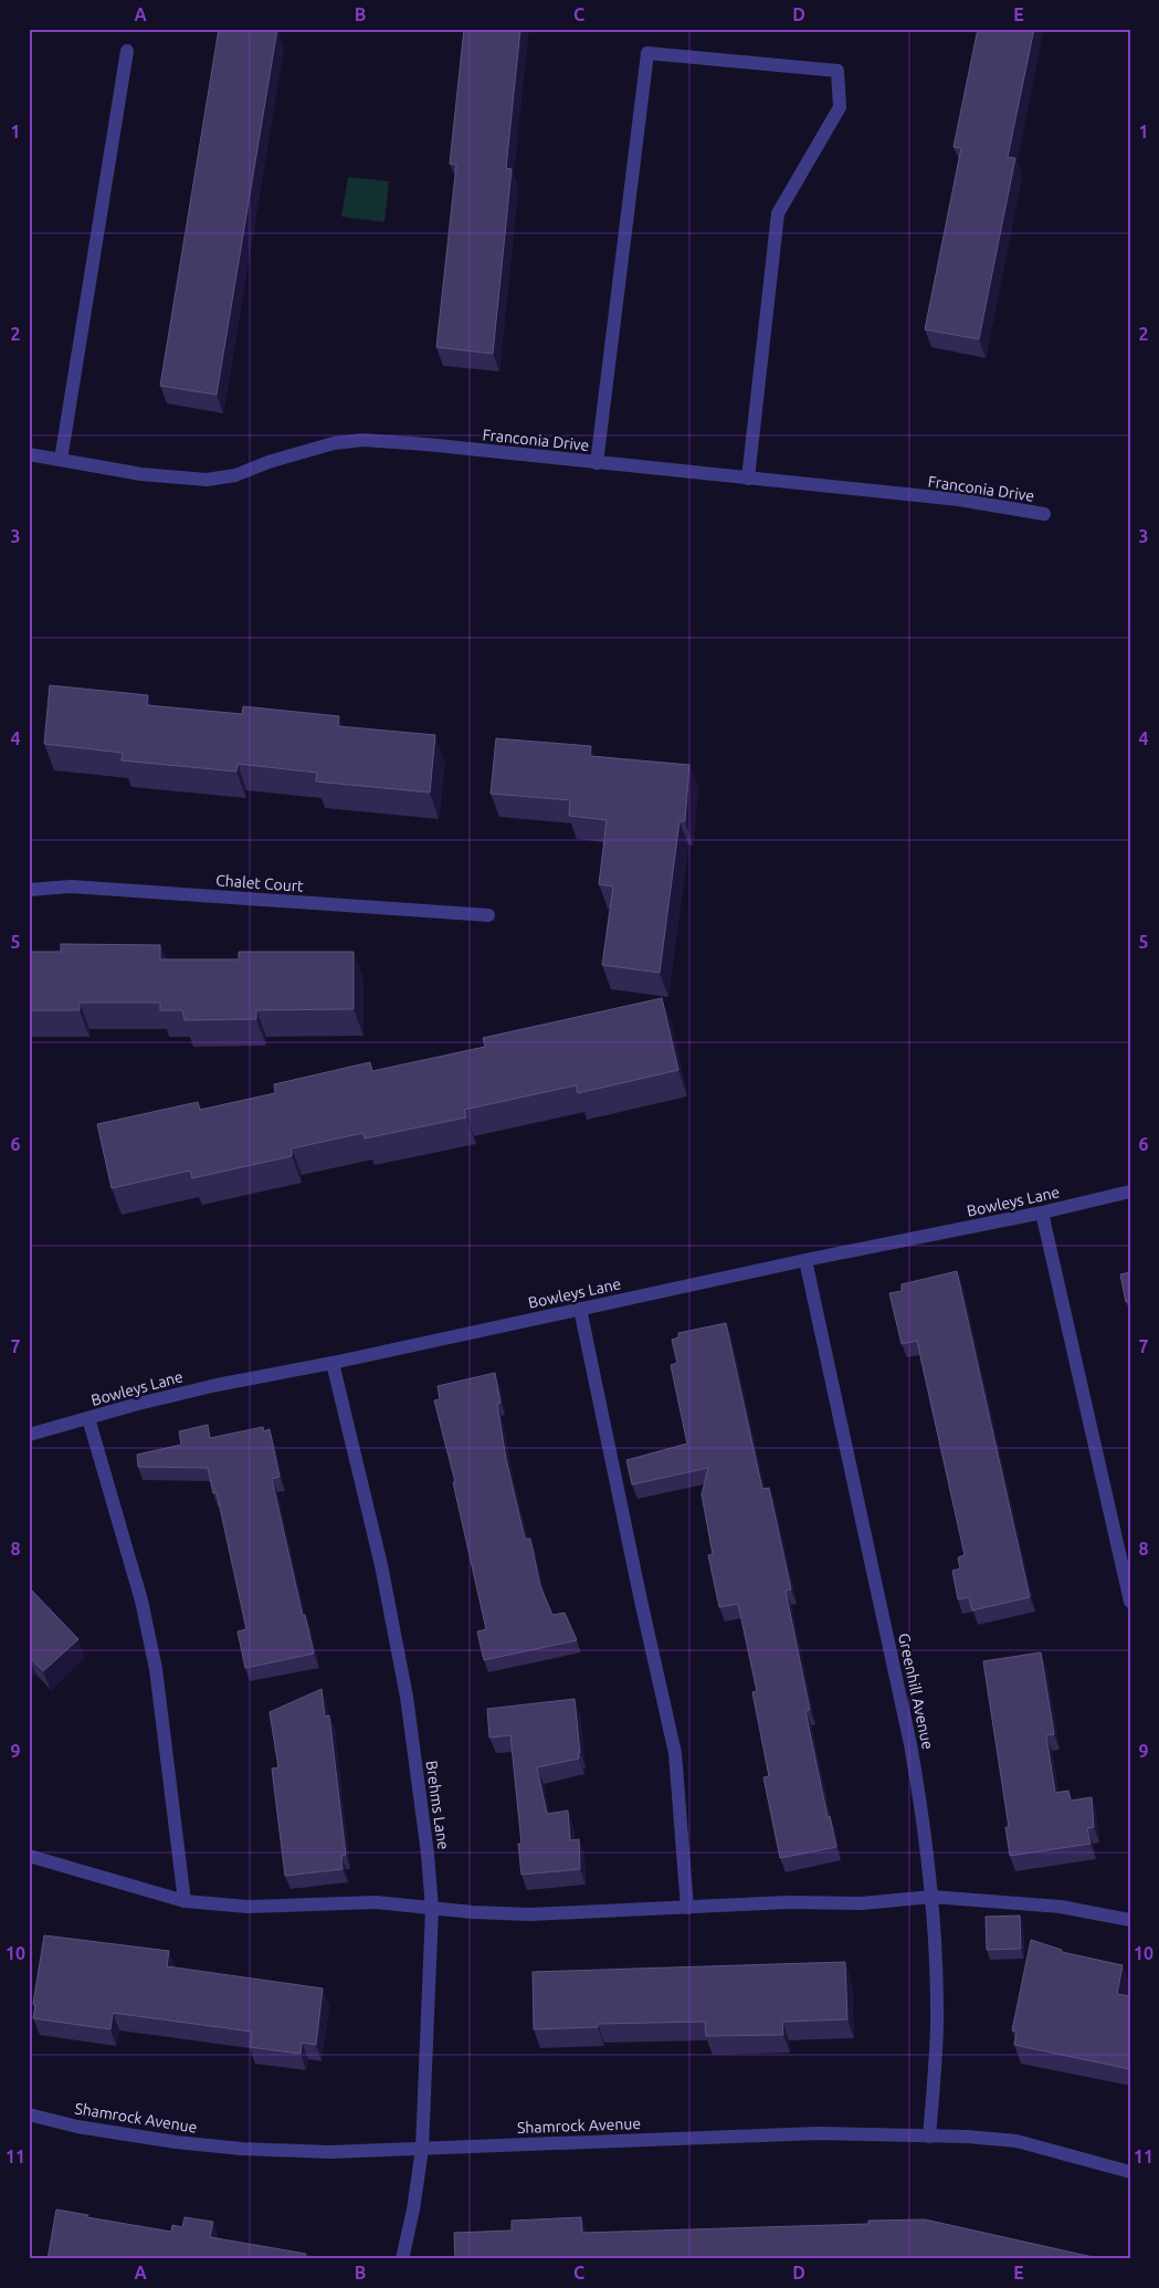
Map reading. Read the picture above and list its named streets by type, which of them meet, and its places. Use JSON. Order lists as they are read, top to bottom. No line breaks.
{"streets":{"street":["Franconia Drive","Chalet Court","Bowleys Lane","Greenhill Avenue","Brehms Lane","Shamrock Avenue"]},"crossings":[["Bowleys Lane","Greenhill Avenue"],["Bowleys Lane","Brehms Lane"],["Greenhill Avenue","Shamrock Avenue"],["Brehms Lane","Shamrock Avenue"]],"grid":{"columns":["A","B","C","D","E"],"rows":["1","2","3","4","5","6","7","8","9","10","11"]}}
